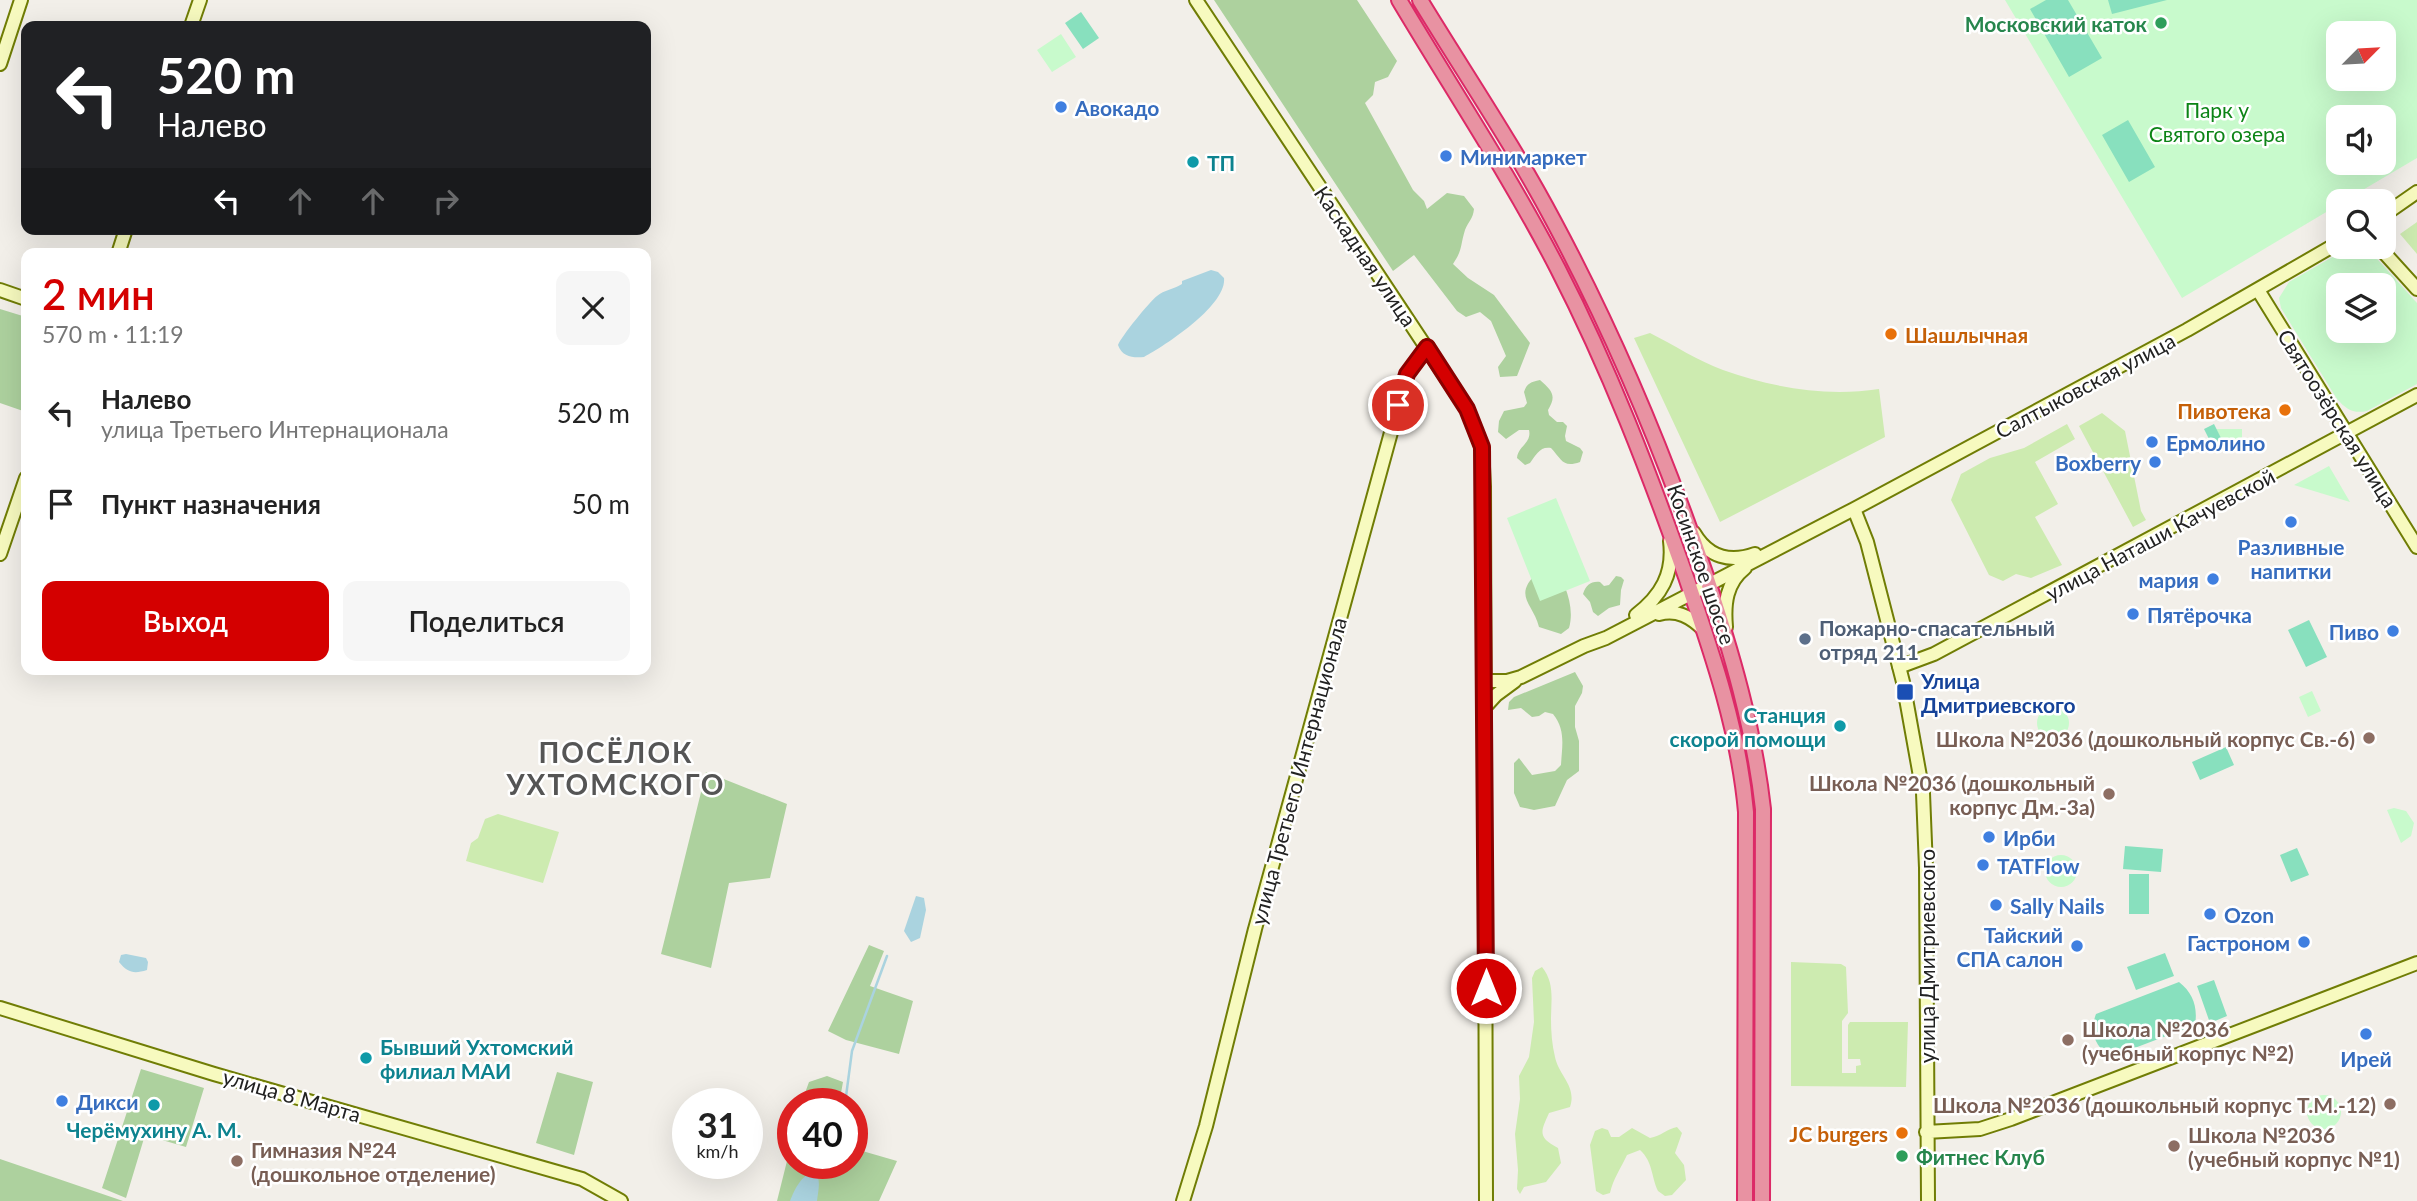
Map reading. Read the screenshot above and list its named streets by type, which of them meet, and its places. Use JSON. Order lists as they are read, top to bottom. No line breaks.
{"streets":{"highway":["Косинское шоссе"],"street":["Каскадная улица","Салтыковская улица","Святоозёрская улица","улица Наташи Качуевской","улица Третьего Интернационала","улица Дмитриевского","улица 8 Марта"]},"crossings":[["Каскадная улица","Салтыковская улица"],["Каскадная улица","улица Третьего Интернационала"],["Салтыковская улица","Святоозёрская улица"],["Салтыковская улица","Косинское шоссе"],["Салтыковская улица","улица Дмитриевского"],["Святоозёрская улица","улица Наташи Качуевской"],["улица Наташи Качуевской","улица Дмитриевского"]],"districts":["ПОСЁЛОК УХТОМСКОГО"],"parks":["Парк у Святого озера"],"places":{"other":["Московский каток","Авокадо","Минимаркет","ТП","Шашлычная","Пивотека","Ермолино","Boxberry","Разливные напитки","мария","Пятёрочка","Пиво","Пожарно-спасательный отряд 211","Станция скорой помощи","Школа №2036 (дошкольный корпус Св.-6)","Школа №2036 (дошкольный корпус Дм.-3а)","Ирби","TATFlow","Sally Nails","Ozon","Гастроном","Тайский СПА салон","Ирей","Школа №2036 (учебный корпус №2)","Бывший Ухтомский филиал МАИ","Дикси","Школа №2036 (дошкольный корпус Т.М.-12)","Черёмухину А. М.","JC burgers","Школа №2036 (учебный корпус №1)","Фитнес Клуб","Гимназия №24 (дошкольное отделение)"],"transit":["Улица Дмитриевского"]},"north":"top right","page":{"turn":["520 m","Налево"],"heading":["2 мин","570 m · 11:19"],"list":[{"name":"Налево","note":"улица Третьего Интернационала","value":"520 m"},{"name":"Пункт назначения","value":"50 m"}],"buttons":["Выход","Поделиться"],"speed":"31 km/h","limit":"40"}}
